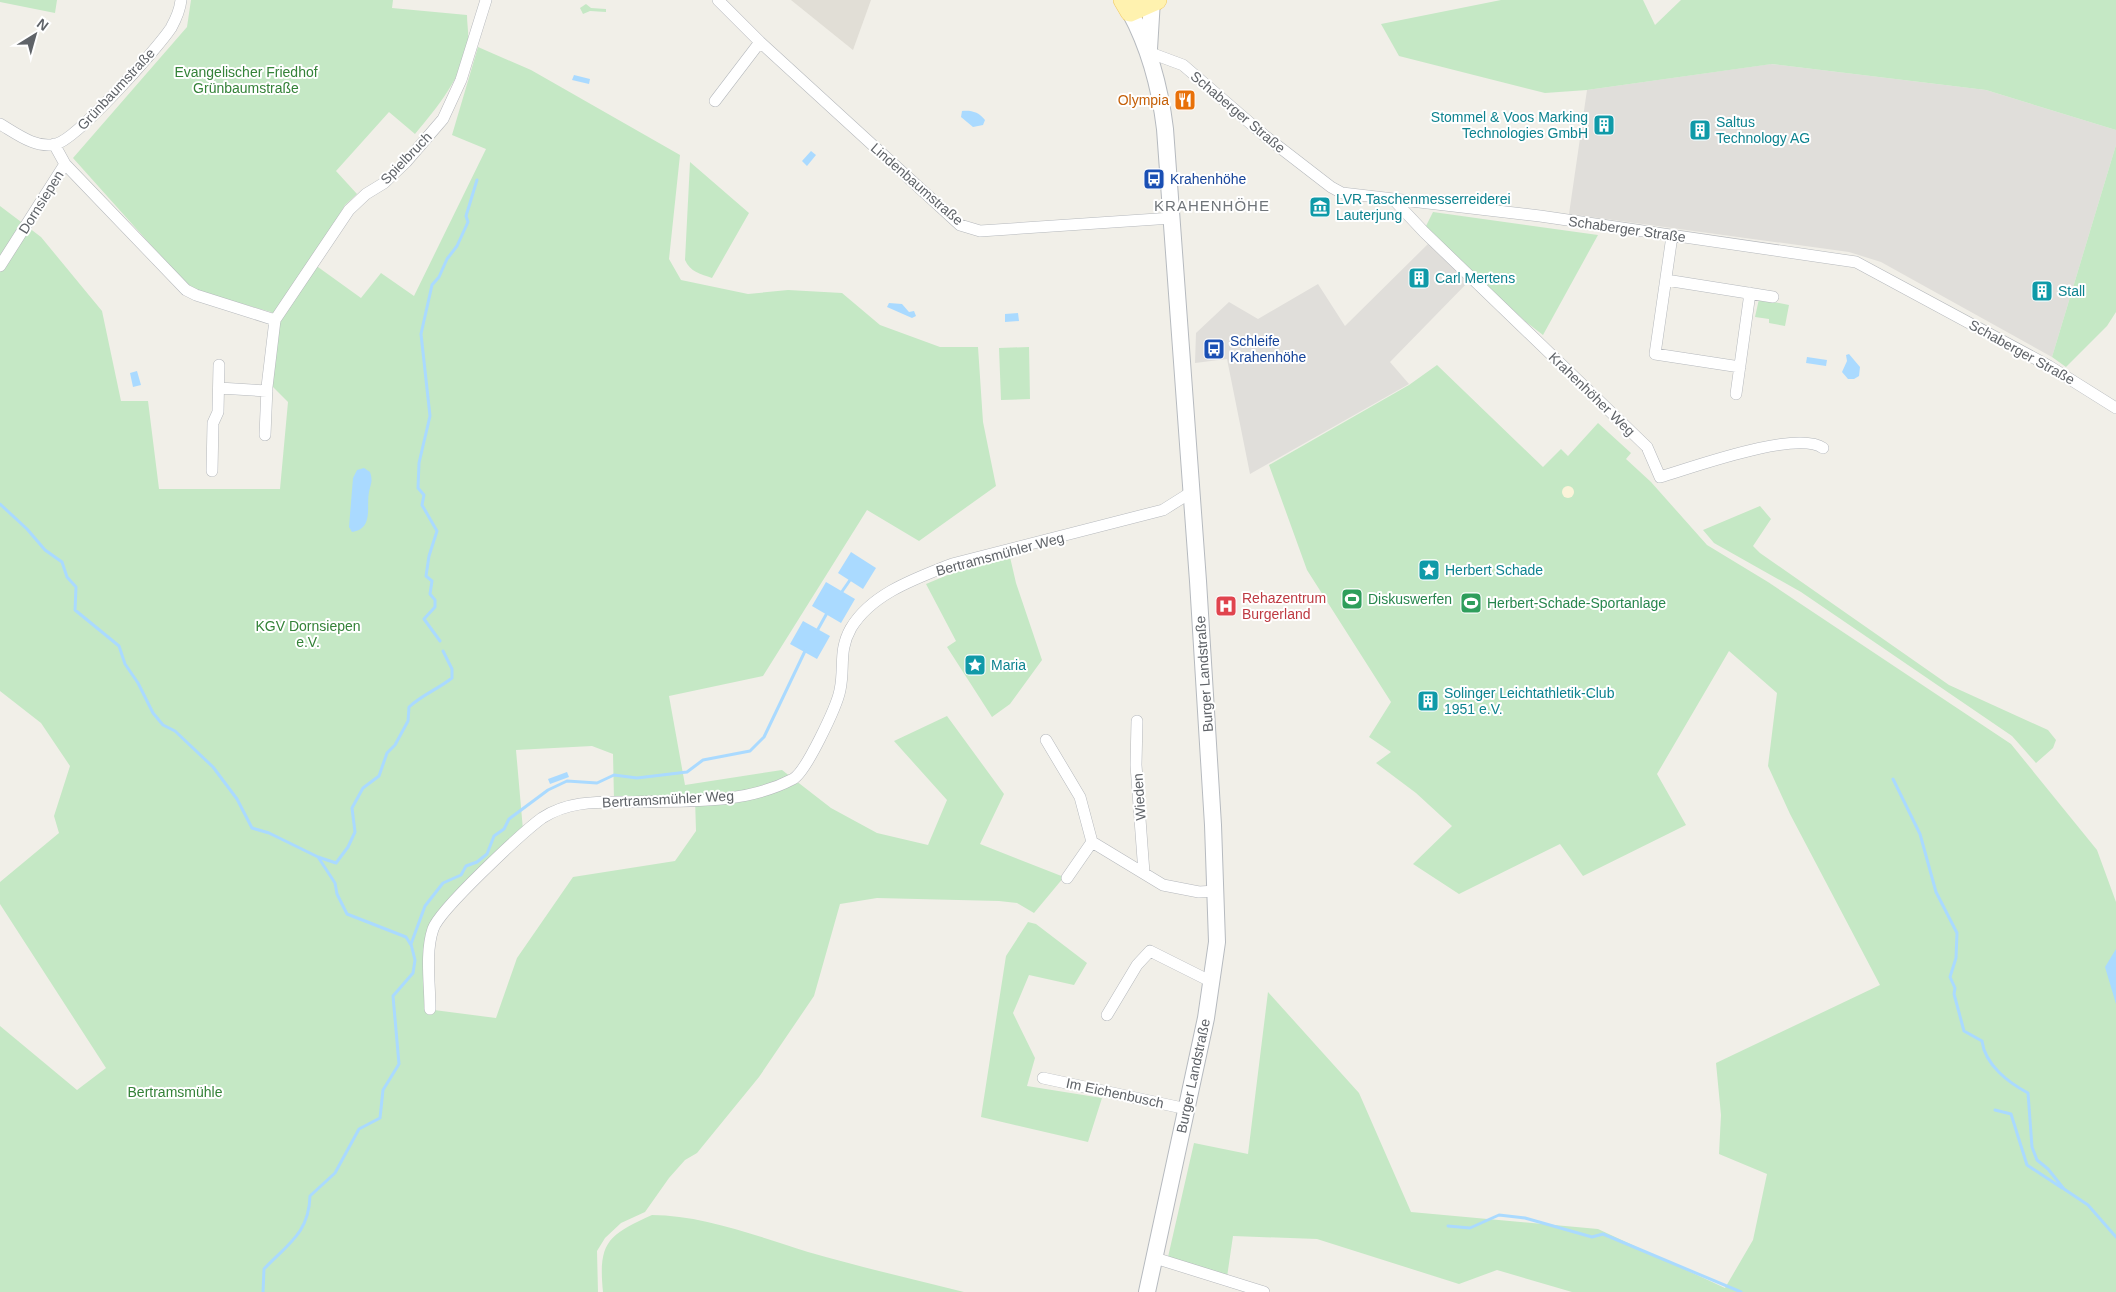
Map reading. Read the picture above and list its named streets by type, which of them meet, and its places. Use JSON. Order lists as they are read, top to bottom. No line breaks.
{"streets":{"main road":["Burger Landstraße"],"street":["Grünbaumstraße","Schaberger Straße","Spielbruch","Lindenbaumstraße","Dornsiepen","Krahenhöher Weg","Bertramsmühler Weg","Wieden","Im Eichenbusch"]},"crossings":[["Schaberger Straße","Krahenhöher Weg"],["Schaberger Straße","Burger Landstraße"],["Lindenbaumstraße","Burger Landstraße"],["Bertramsmühler Weg","Burger Landstraße"],["Burger Landstraße","Im Eichenbusch"]],"districts":["KRAHENHÖHE"],"parks":["Evangelischer Friedhof Grünbaumstraße","KGV Dornsiepen e.V.","Bertramsmühle"],"places":{"restaurant":["Olympia"],"building":["Stommel & Voos Marking Technologies GmbH","Saltus Technology AG","Carl Mertens","Stall","Solinger Leichtathletik-Club 1951 e.V."],"bus stop":["Krahenhöhe","Schleife Krahenhöhe"],"museum":["LVR Taschenmesserreiderei Lauterjung"],"place":["Herbert Schade","Maria"],"sports":["Diskuswerfen","Herbert-Schade-Sportanlage"],"hospital":["Rehazentrum Burgerland"]},"north":"top right"}
